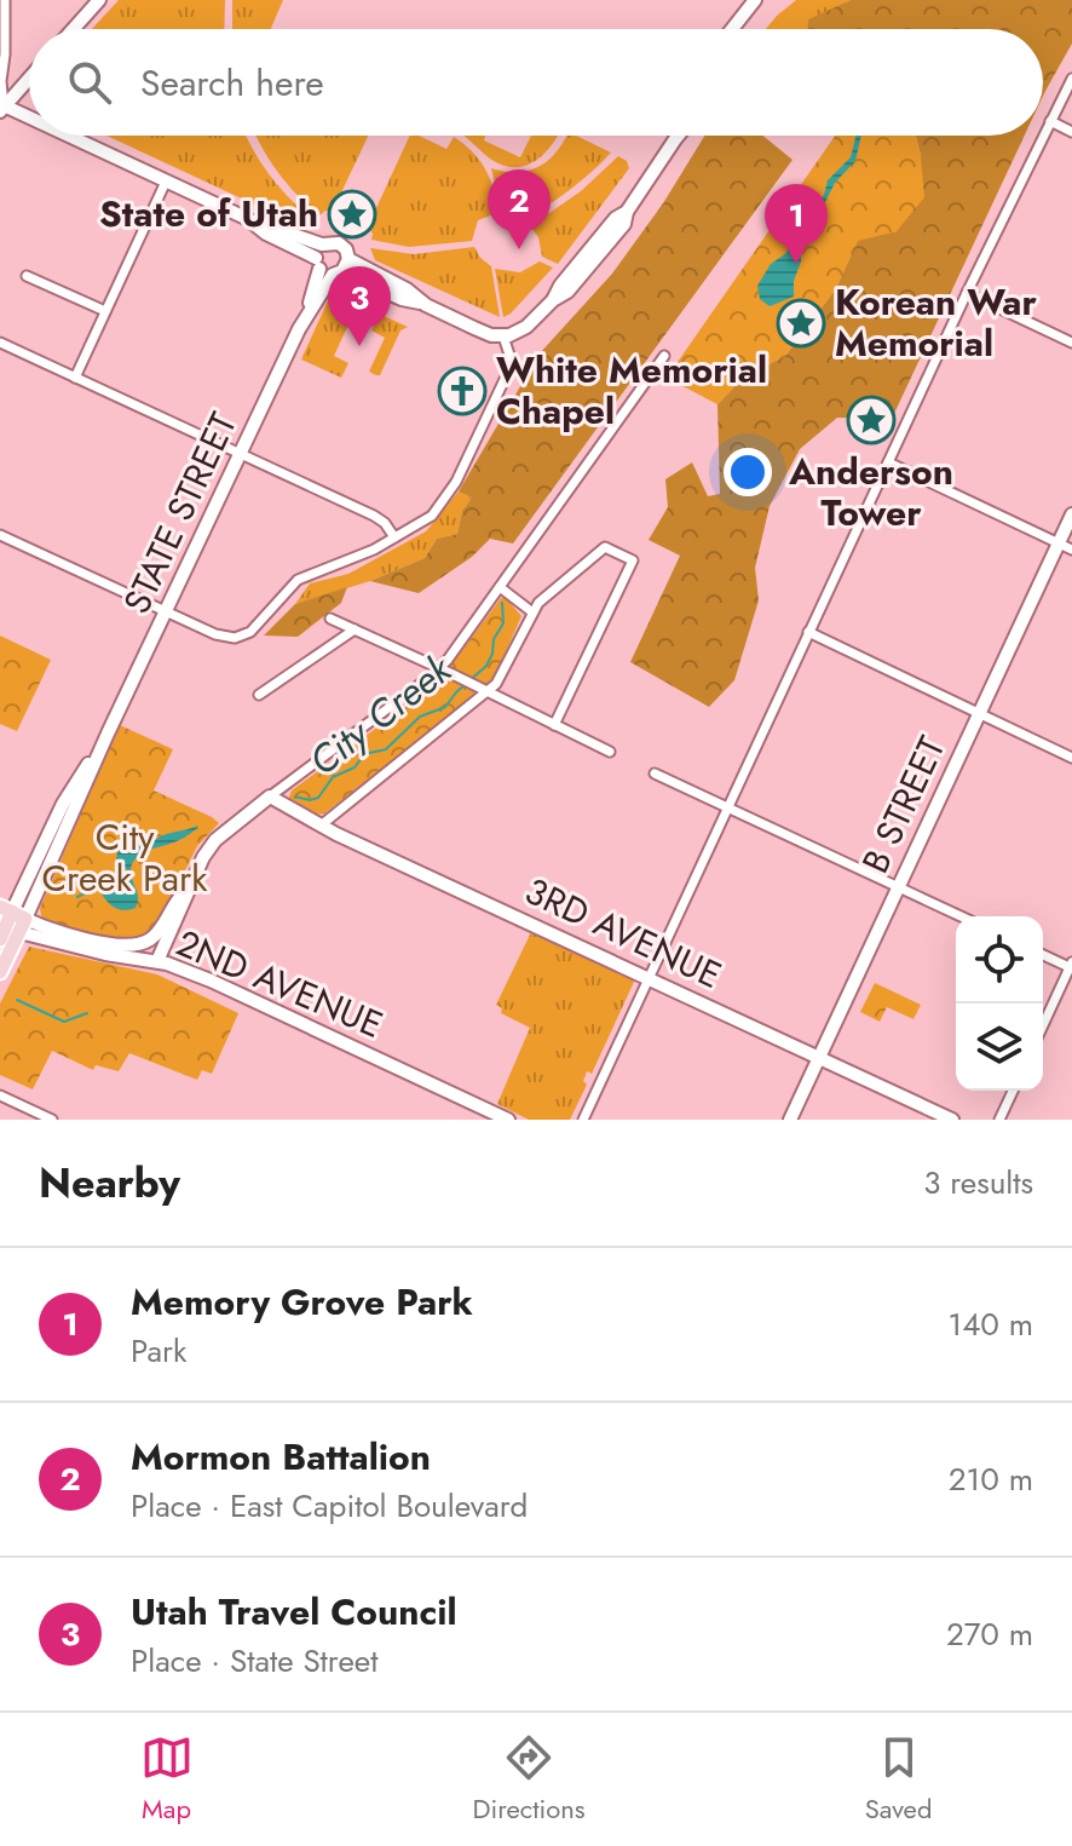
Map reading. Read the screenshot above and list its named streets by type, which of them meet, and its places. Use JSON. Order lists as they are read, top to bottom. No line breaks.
{"streets":{"main road":["STATE STREET"],"street":["B STREET","3RD AVENUE","2ND AVENUE"]},"crossings":[["STATE STREET","2ND AVENUE"],["B STREET","3RD AVENUE"]],"water":["City Creek"],"parks":["City Creek Park"],"places":{"place":["State of Utah","Korean War Memorial","Anderson Tower"],"church":["White Memorial Chapel"]},"page":{"search":"Search here","pins":["2","1","3"],"heading":["Nearby","3 results"],"list":[{"mark":"1","name":"Memory Grove Park","note":"Park","value":"140 m"},{"mark":"2","name":"Mormon Battalion","note":"Place · East Capitol Boulevard","value":"210 m"},{"mark":"3","name":"Utah Travel Council","note":"Place · State Street","value":"270 m"}],"nav":["Map","Directions","Saved"]}}
